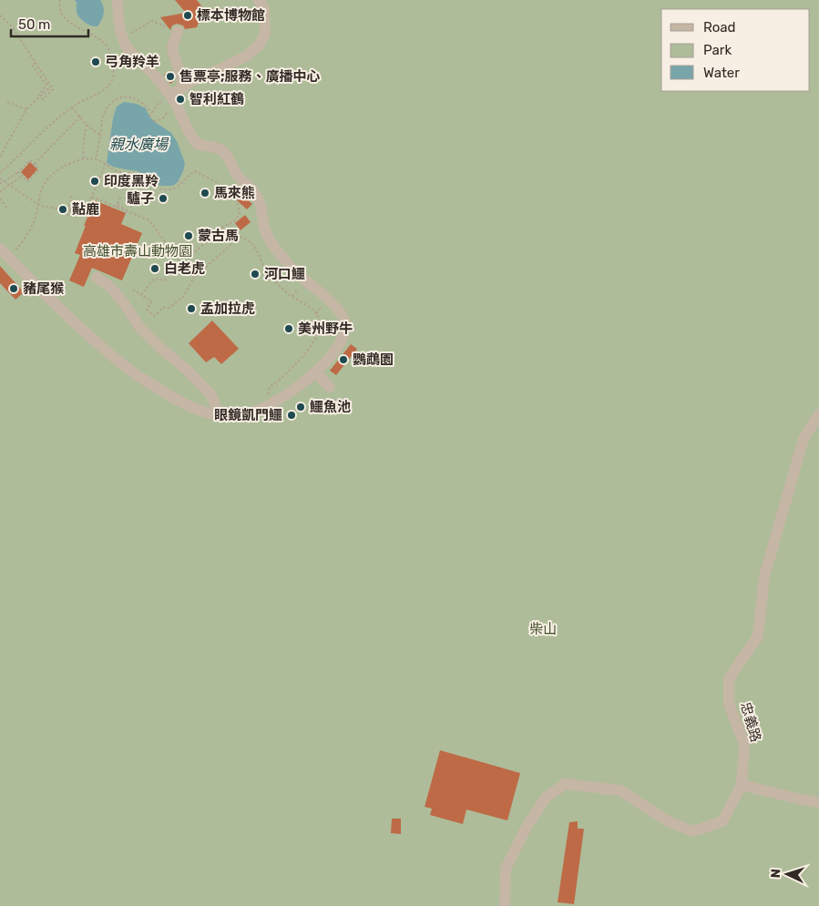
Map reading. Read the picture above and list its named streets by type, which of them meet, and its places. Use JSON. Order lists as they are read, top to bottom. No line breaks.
{"streets":{"lane":["忠義路"]},"water":["親水廣場"],"parks":["高雄市壽山動物園","柴山"],"places":["標本博物館","弓角羚羊","售票亭;服務、廣播中心","智利紅鶴","印度黑羚","馬來熊","驢子","黇鹿","蒙古馬","白老虎","河口鱷","豬尾猴","孟加拉虎","美州野牛","鸚鵡園","鱷魚池","眼鏡凱門鱷"],"legend":["Road","Park","Water"],"scale_bar":"50 m","north":"left"}
